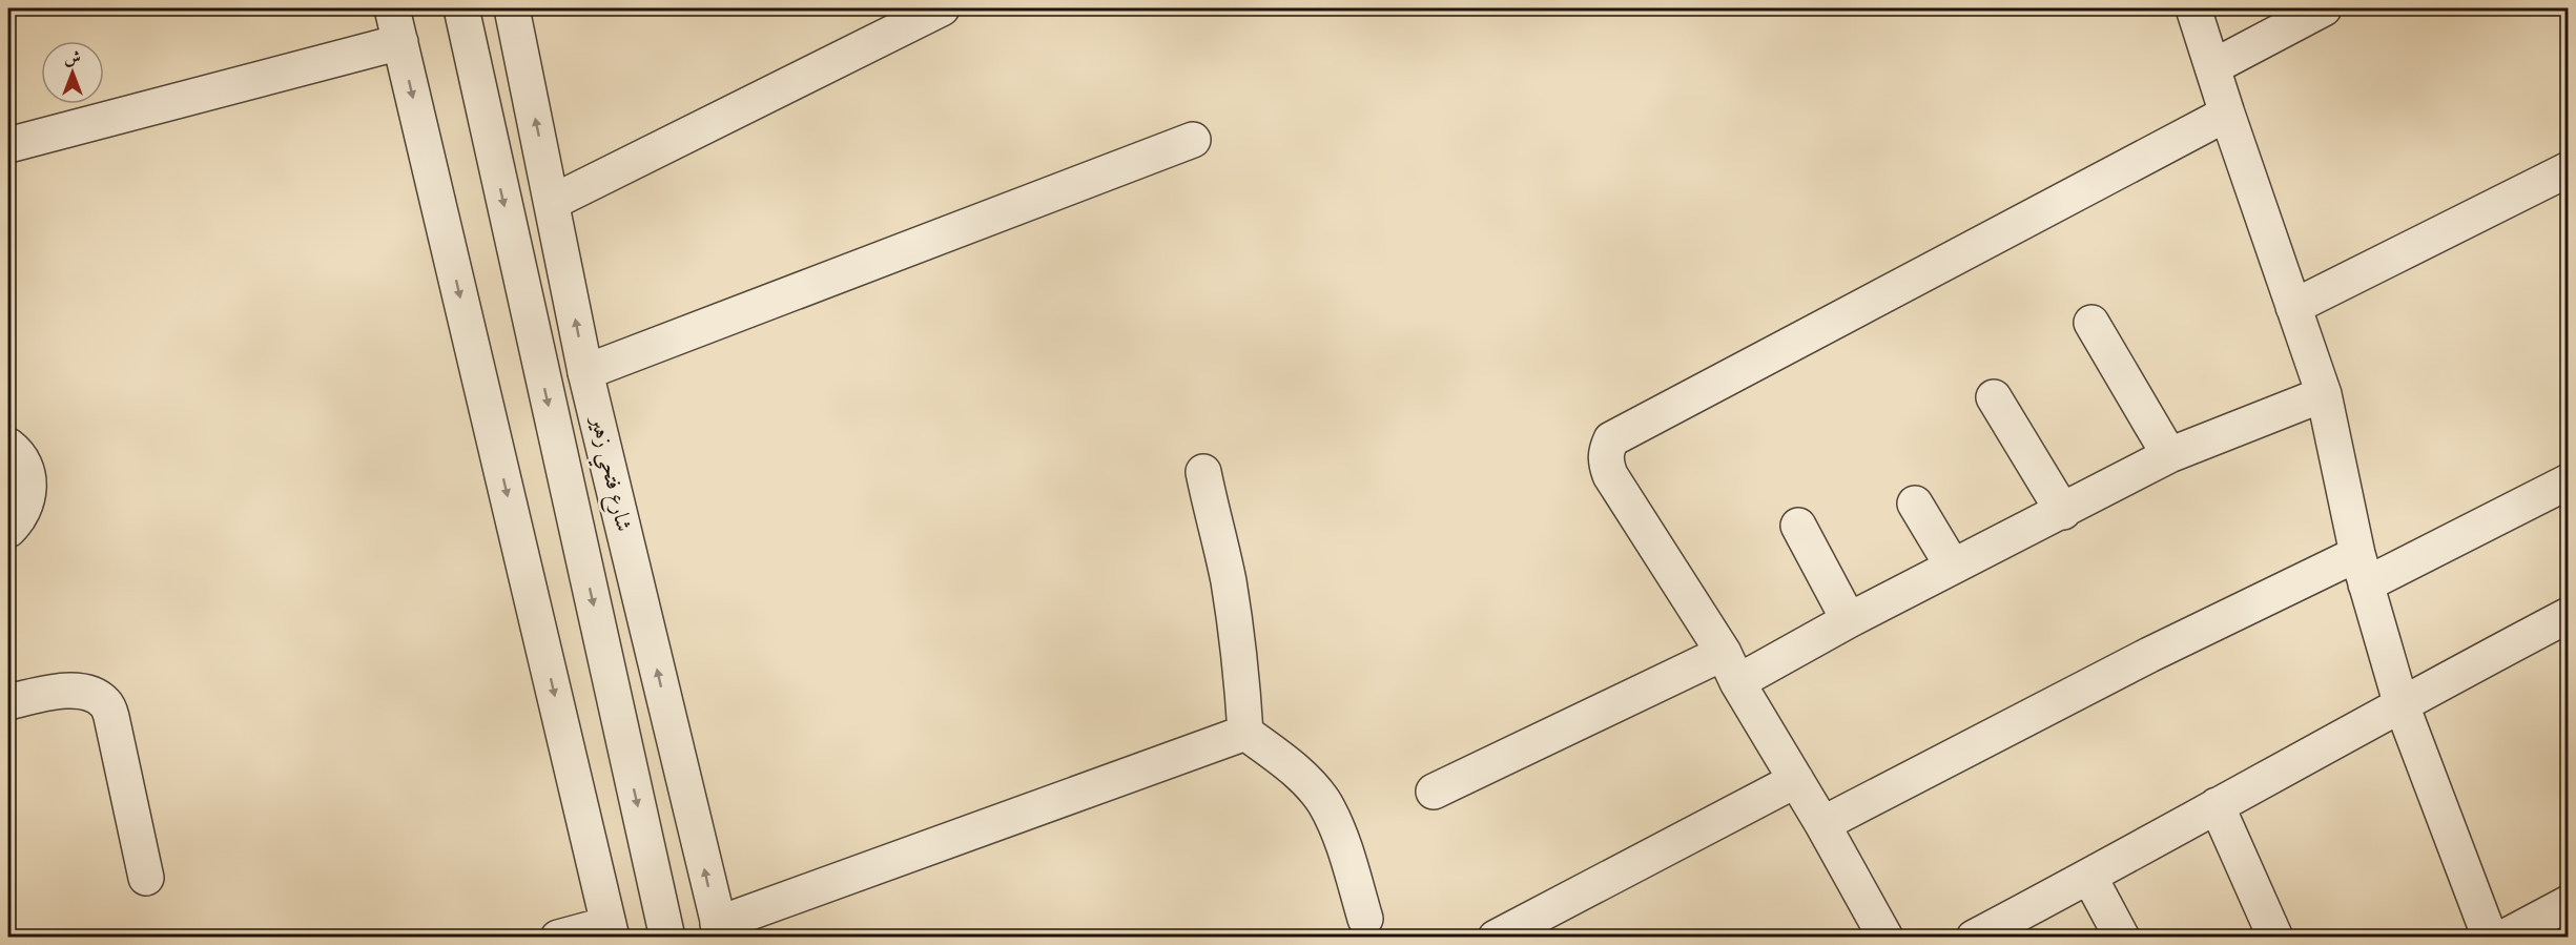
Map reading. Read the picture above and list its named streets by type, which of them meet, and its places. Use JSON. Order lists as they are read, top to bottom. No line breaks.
{"streets":{"street":["شارع فتحي زهير"]},"north":"top"}
